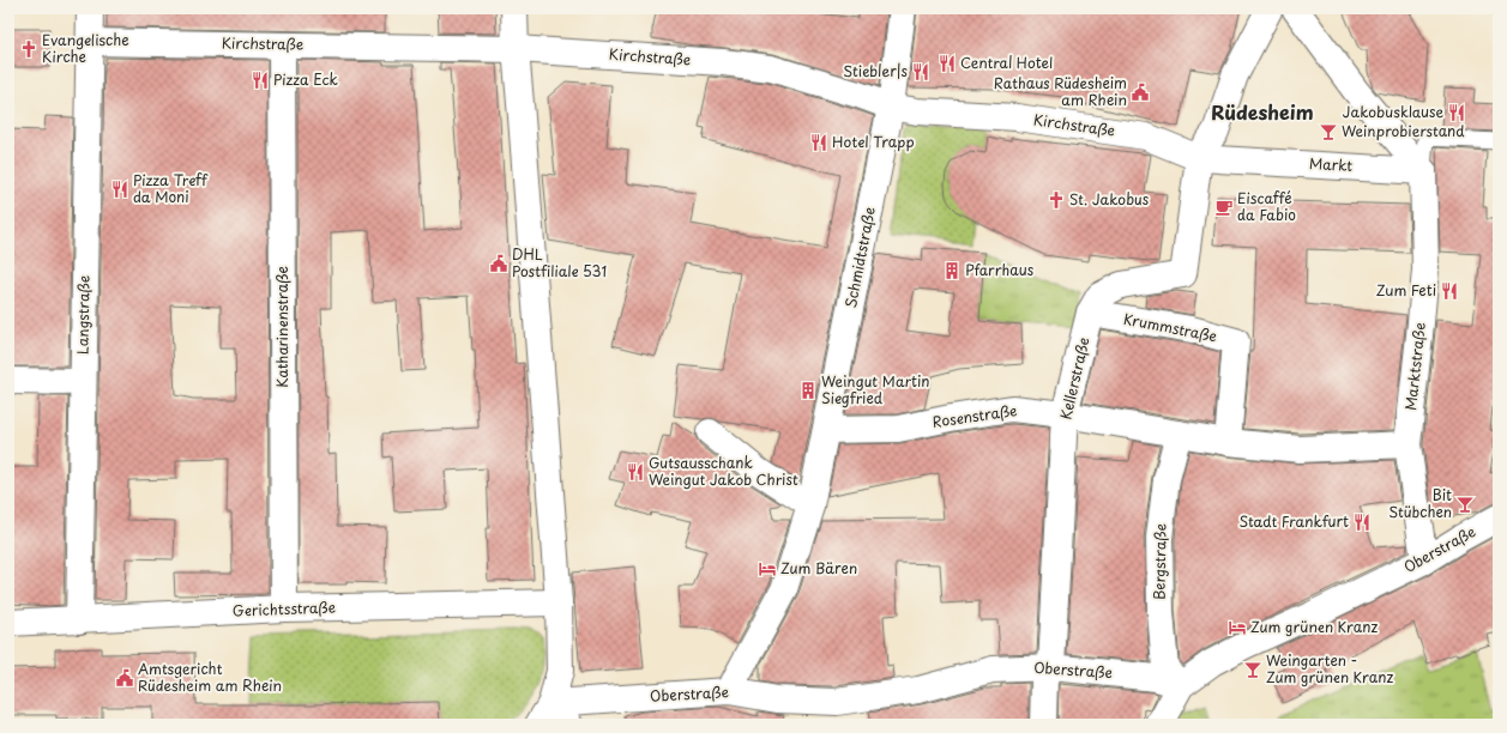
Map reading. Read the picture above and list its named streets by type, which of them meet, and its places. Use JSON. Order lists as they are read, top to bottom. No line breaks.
{"streets":{"street":["Kirchstraße","Markt","Schmidtstraße","Langstraße","Katharinenstraße","Krummstraße","Marktstraße","Kellerstraße","Rosenstraße","Oberstraße","Bergstraße","Gerichtsstraße"]},"crossings":[["Kirchstraße","Markt"],["Kirchstraße","Schmidtstraße"],["Kirchstraße","Langstraße"],["Kirchstraße","Katharinenstraße"],["Kirchstraße","Kellerstraße"],["Markt","Marktstraße"],["Markt","Kellerstraße"],["Schmidtstraße","Rosenstraße"],["Schmidtstraße","Oberstraße"],["Langstraße","Gerichtsstraße"],["Katharinenstraße","Gerichtsstraße"],["Krummstraße","Kellerstraße"],["Marktstraße","Oberstraße"],["Kellerstraße","Rosenstraße"],["Kellerstraße","Oberstraße"],["Rosenstraße","Bergstraße"],["Oberstraße","Bergstraße"]],"districts":["Rüdesheim"],"places":{"church":["Evangelische Kirche","St. Jakobus"],"restaurant":["Central Hotel","Stiebler|s","Pizza Eck","Jakobusklause","Hotel Trapp","Pizza Treff da Moni","Zum Feti","Gutsausschank Weingut Jakob Christ","Stadt Frankfurt"],"public building":["Rathaus Rüdesheim am Rhein","DHL Postfiliale 531","Amtsgericht Rüdesheim am Rhein"],"bar":["Weinprobierstand","Bit Stübchen","Weingarten - Zum grünen Kranz"],"cafe":["Eiscaffé da Fabio"],"building":["Pfarrhaus","Weingut Martin Siegfried"],"hotel":["Zum Bären","Zum grünen Kranz"]}}
